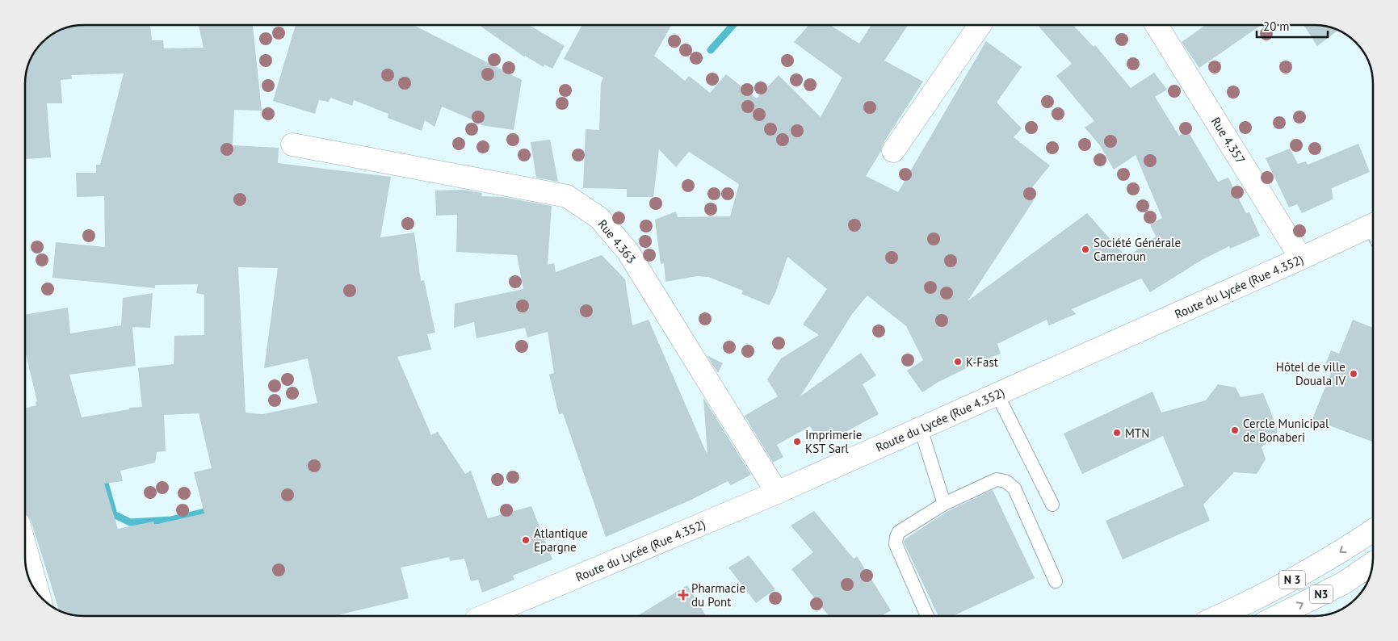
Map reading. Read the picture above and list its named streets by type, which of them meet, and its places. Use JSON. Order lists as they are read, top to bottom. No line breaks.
{"streets":{"main road":["Rue 4.357","Rue 4.363","Route du Lycée (Rue 4.352)","N 3","N3"]},"crossings":[["Rue 4.357","Route du Lycée (Rue 4.352)"],["Rue 4.363","Route du Lycée (Rue 4.352)"]],"places":{"other":["Société Générale Cameroun","K-Fast","Hôtel de ville Douala IV","Cercle Municipal de Bonaberi","MTN","Imprimerie KST Sarl","Atlantique Epargne"],"health":["Pharmacie du Pont"]},"scale_bar":"20 m"}
